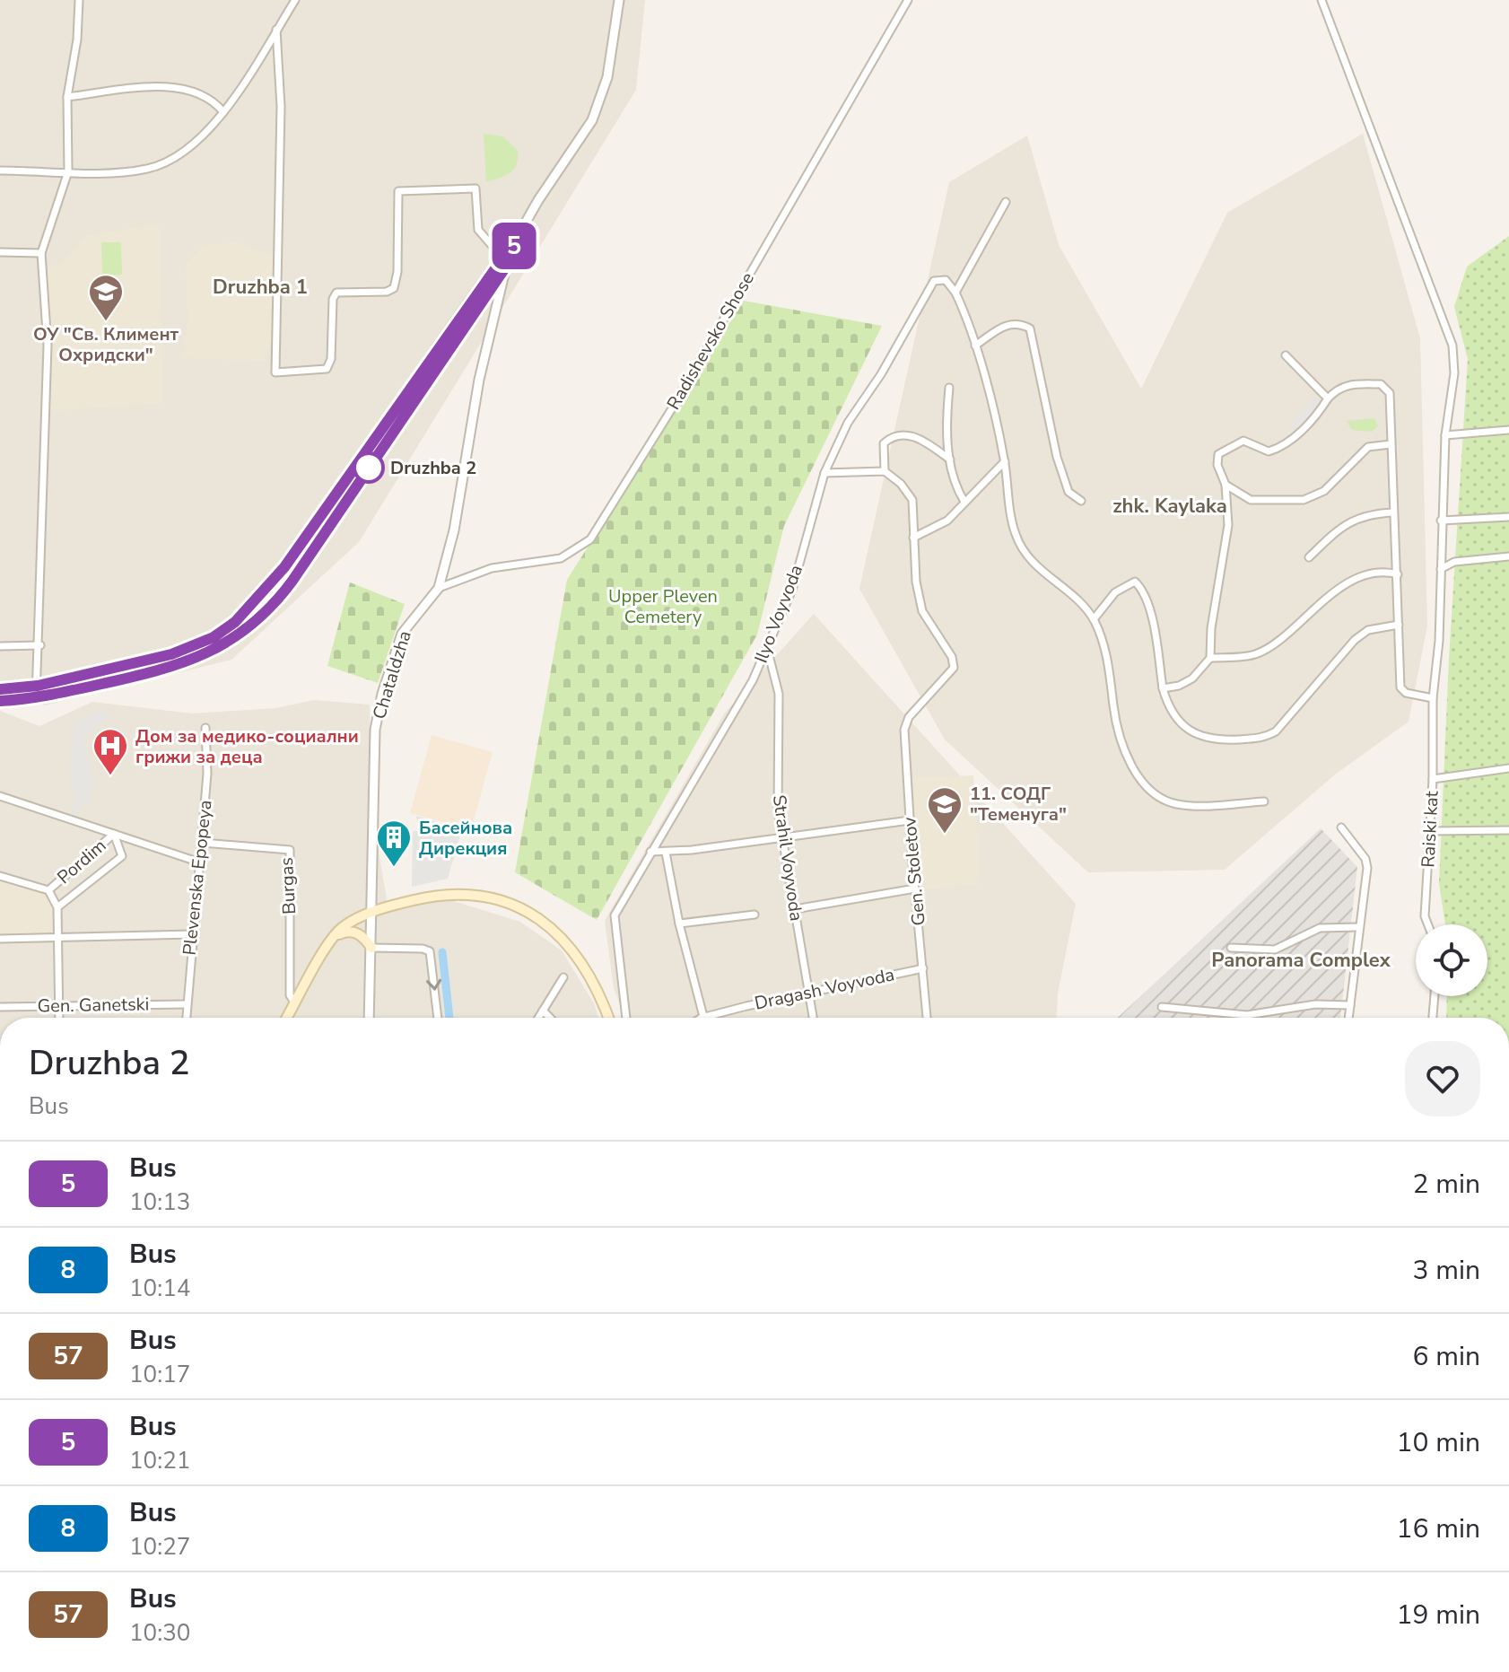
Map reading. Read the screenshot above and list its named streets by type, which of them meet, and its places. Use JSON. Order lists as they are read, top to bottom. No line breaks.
{"streets":{"street":["Radishevsko Shose","Ilyo Voyvoda","Chataldzha","Raiski kat","Strahil Voyvoda","Pordim","Gen. Stoletov","Plevenska Epopeya","Burgas","Dragash Voyvoda","Gen. Ganetski"]},"crossings":[["Radishevsko Shose","Chataldzha"],["Ilyo Voyvoda","Strahil Voyvoda"],["Strahil Voyvoda","Dragash Voyvoda"],["Pordim","Gen. Ganetski"],["Gen. Stoletov","Dragash Voyvoda"],["Plevenska Epopeya","Burgas"],["Plevenska Epopeya","Gen. Ganetski"]],"districts":["Druzhba 1","zhk. Kaylaka","Panorama Complex"],"parks":["Upper Pleven Cemetery"],"places":{"school or university":["ОУ \"Св. Климент Охридски\"","11. СОДГ \"Теменуга\""],"other":["Druzhba 2"],"hospital":["Дом за медико-социални грижи за деца"],"building":["Басейнова Дирекция"]},"lines":["bus line 5"],"page":{"on_map":"5","heading":["Druzhba 2","Bus"],"list":[{"mark":"5","name":"Bus","note":"10:13","value":"2 min"},{"mark":"8","name":"Bus","note":"10:14","value":"3 min"},{"mark":"57","name":"Bus","note":"10:17","value":"6 min"},{"mark":"5","name":"Bus","note":"10:21","value":"10 min"},{"mark":"8","name":"Bus","note":"10:27","value":"16 min"},{"mark":"57","name":"Bus","note":"10:30","value":"19 min"}]}}
